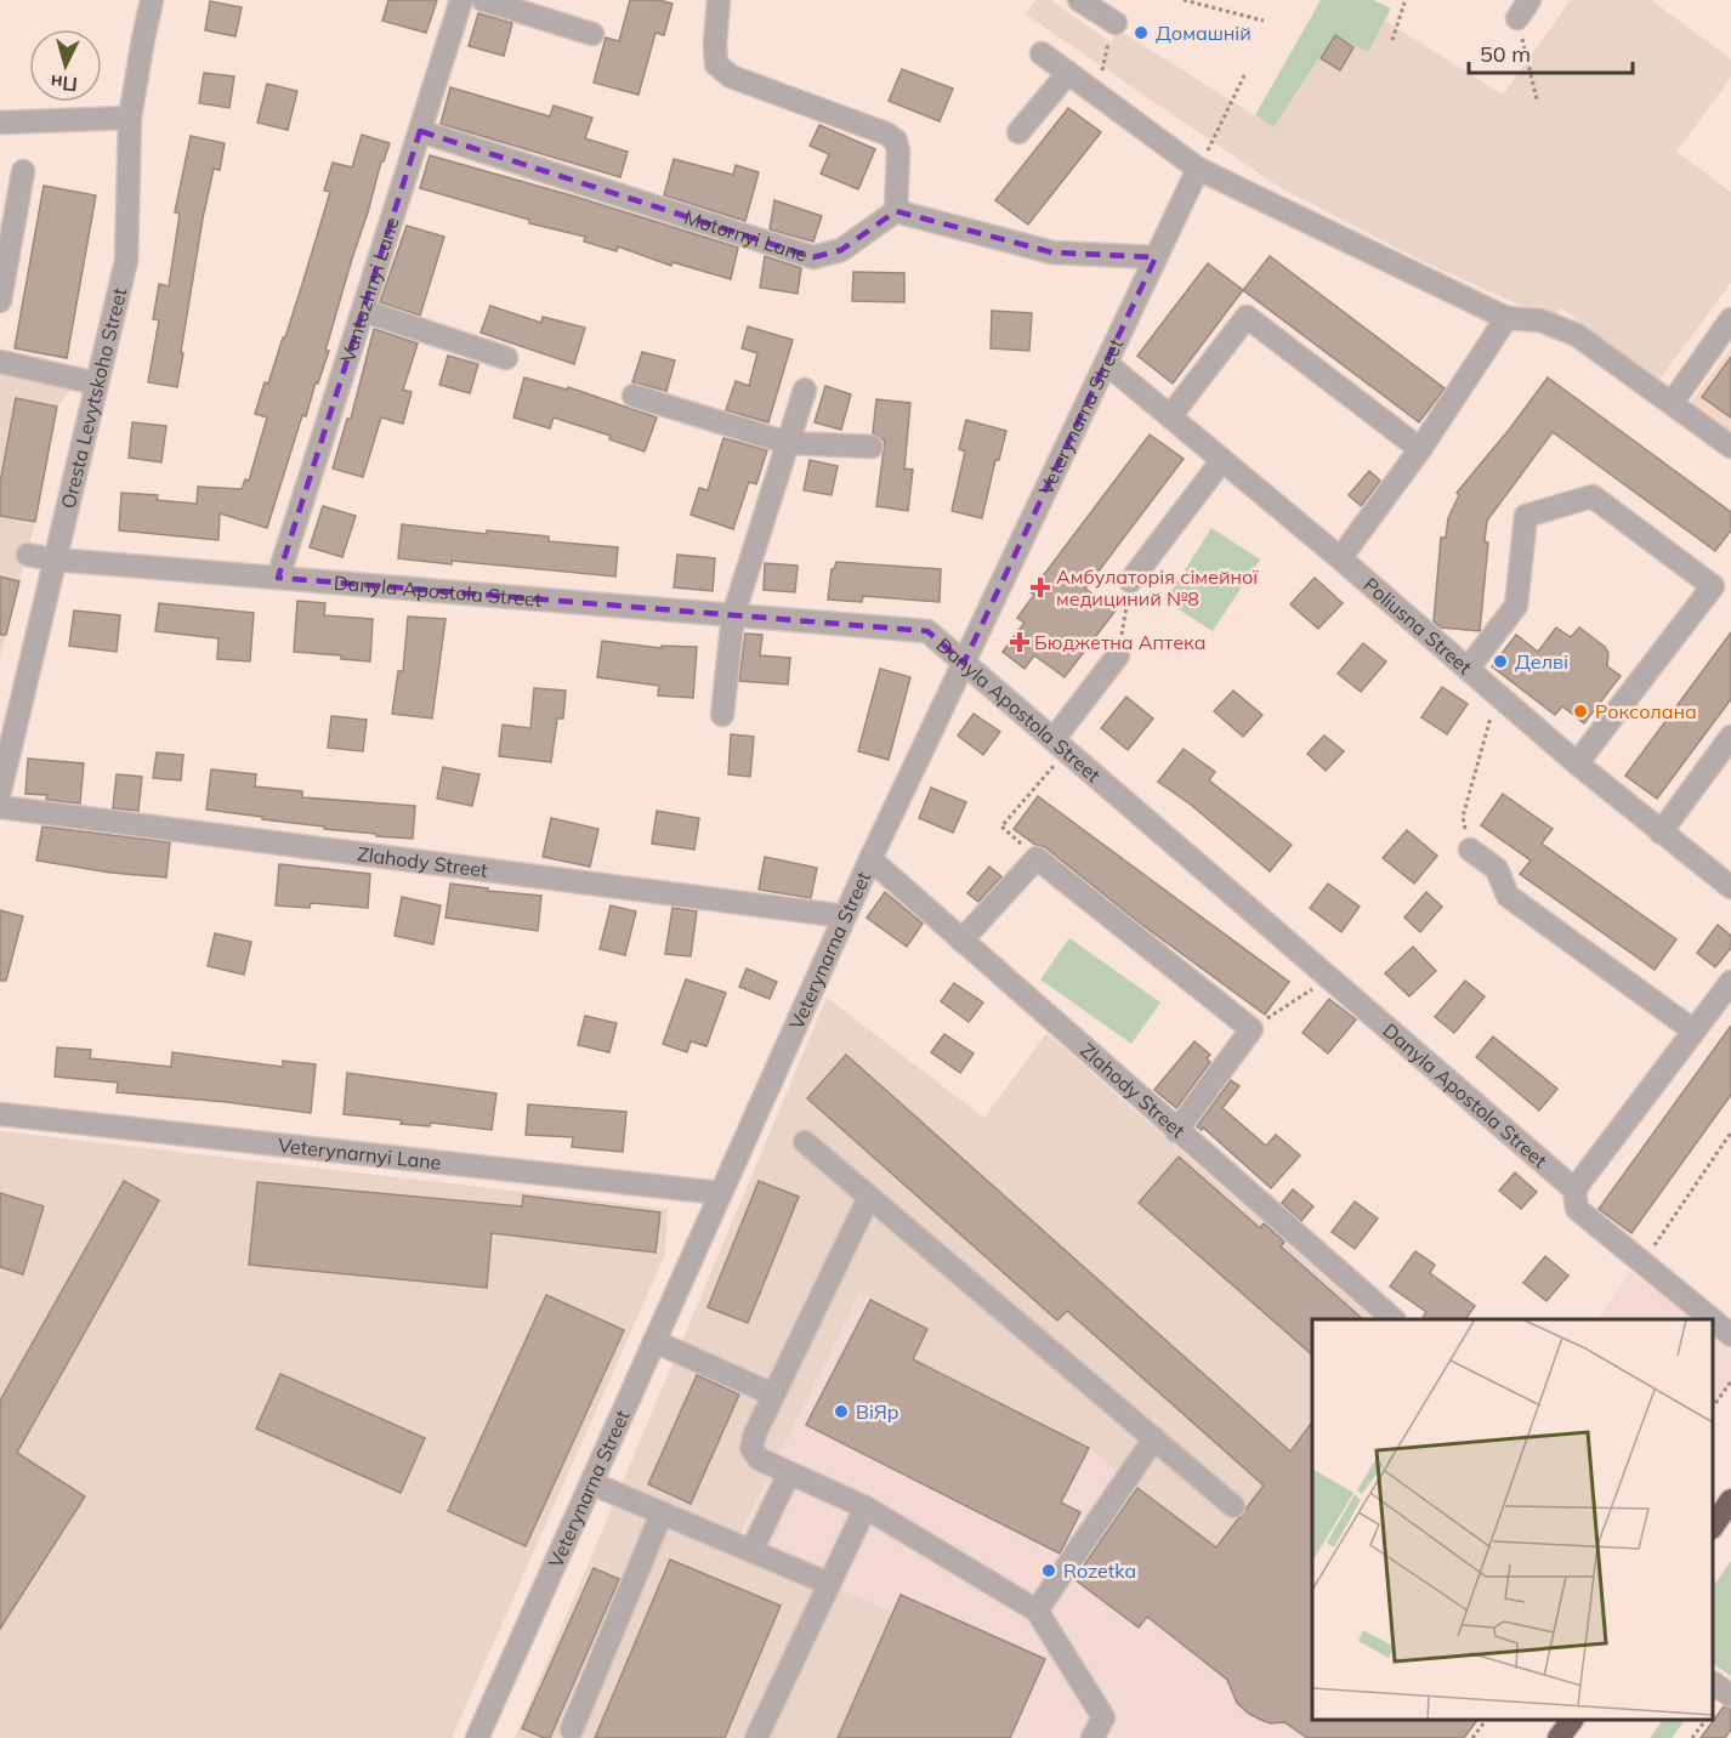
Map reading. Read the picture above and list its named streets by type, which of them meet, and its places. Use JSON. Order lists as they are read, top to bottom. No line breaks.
{"streets":{"street":["Motornyi Lane","Vantazhnyi Lane","Oresta Levytskoho Street","Veterynarna Street","Danyla Apostola Street","Poliusna Street","Zlahody Street","Veterynarnyi Lane"]},"crossings":[["Motornyi Lane","Vantazhnyi Lane"],["Vantazhnyi Lane","Danyla Apostola Street"],["Oresta Levytskoho Street","Danyla Apostola Street"],["Veterynarna Street","Danyla Apostola Street"],["Veterynarna Street","Poliusna Street"],["Veterynarna Street","Zlahody Street"],["Veterynarna Street","Veterynarnyi Lane"]],"places":{"other":["Домашній","Делві","Роксолана","ВіЯр","Rozetka"],"health":["Амбулаторія сімейної медициний №8","Бюджетна Аптека"]},"scale_bar":"50 m","north":"bottom"}
